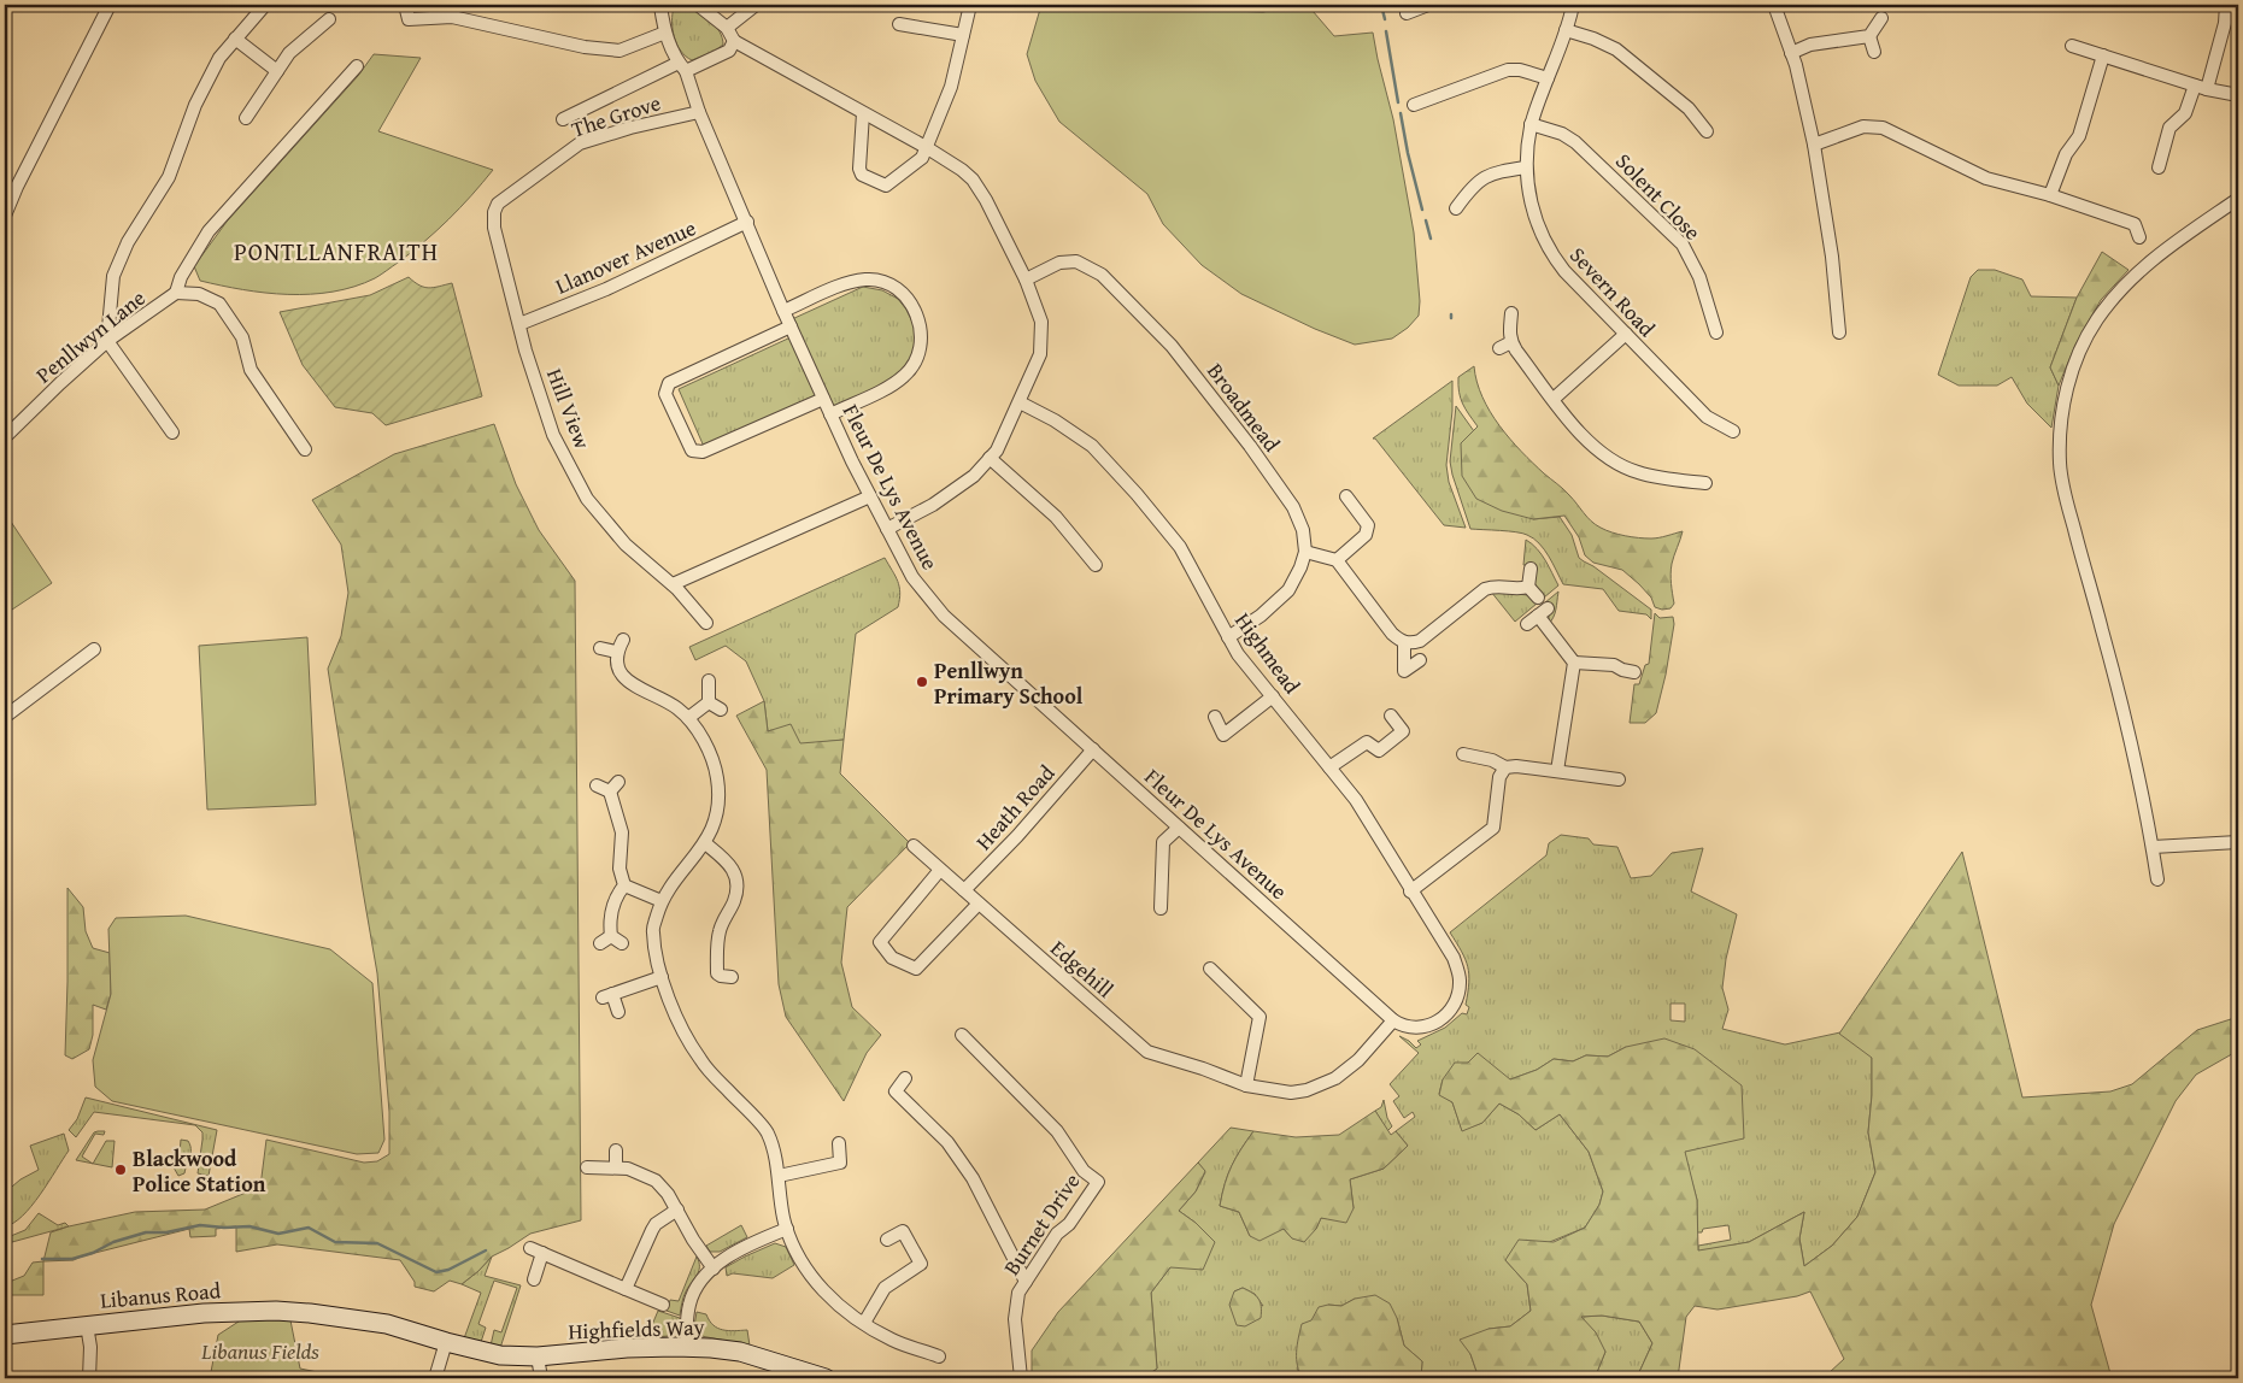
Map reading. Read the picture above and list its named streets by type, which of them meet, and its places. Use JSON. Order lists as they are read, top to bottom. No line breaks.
{"streets":{"main road":["Libanus Road","Highfields Way"],"street":["The Grove","Solent Close","Llanover Avenue","Severn Road","Penllwyn Lane","Broadmead","Hill View","Fleur De Lys Avenue","Highmead","Heath Road","Edgehill","Burnet Drive"]},"crossings":[["The Grove","Hill View"],["The Grove","Fleur De Lys Avenue"],["Solent Close","Severn Road"],["Llanover Avenue","Hill View"],["Llanover Avenue","Fleur De Lys Avenue"],["Fleur De Lys Avenue","Highmead"],["Fleur De Lys Avenue","Heath Road"],["Fleur De Lys Avenue","Edgehill"],["Heath Road","Edgehill"],["Libanus Road","Highfields Way"]],"districts":["PONTLLANFRAITH"],"parks":["Libanus Fields"],"places":["Penllwyn Primary School","Blackwood Police Station"]}
